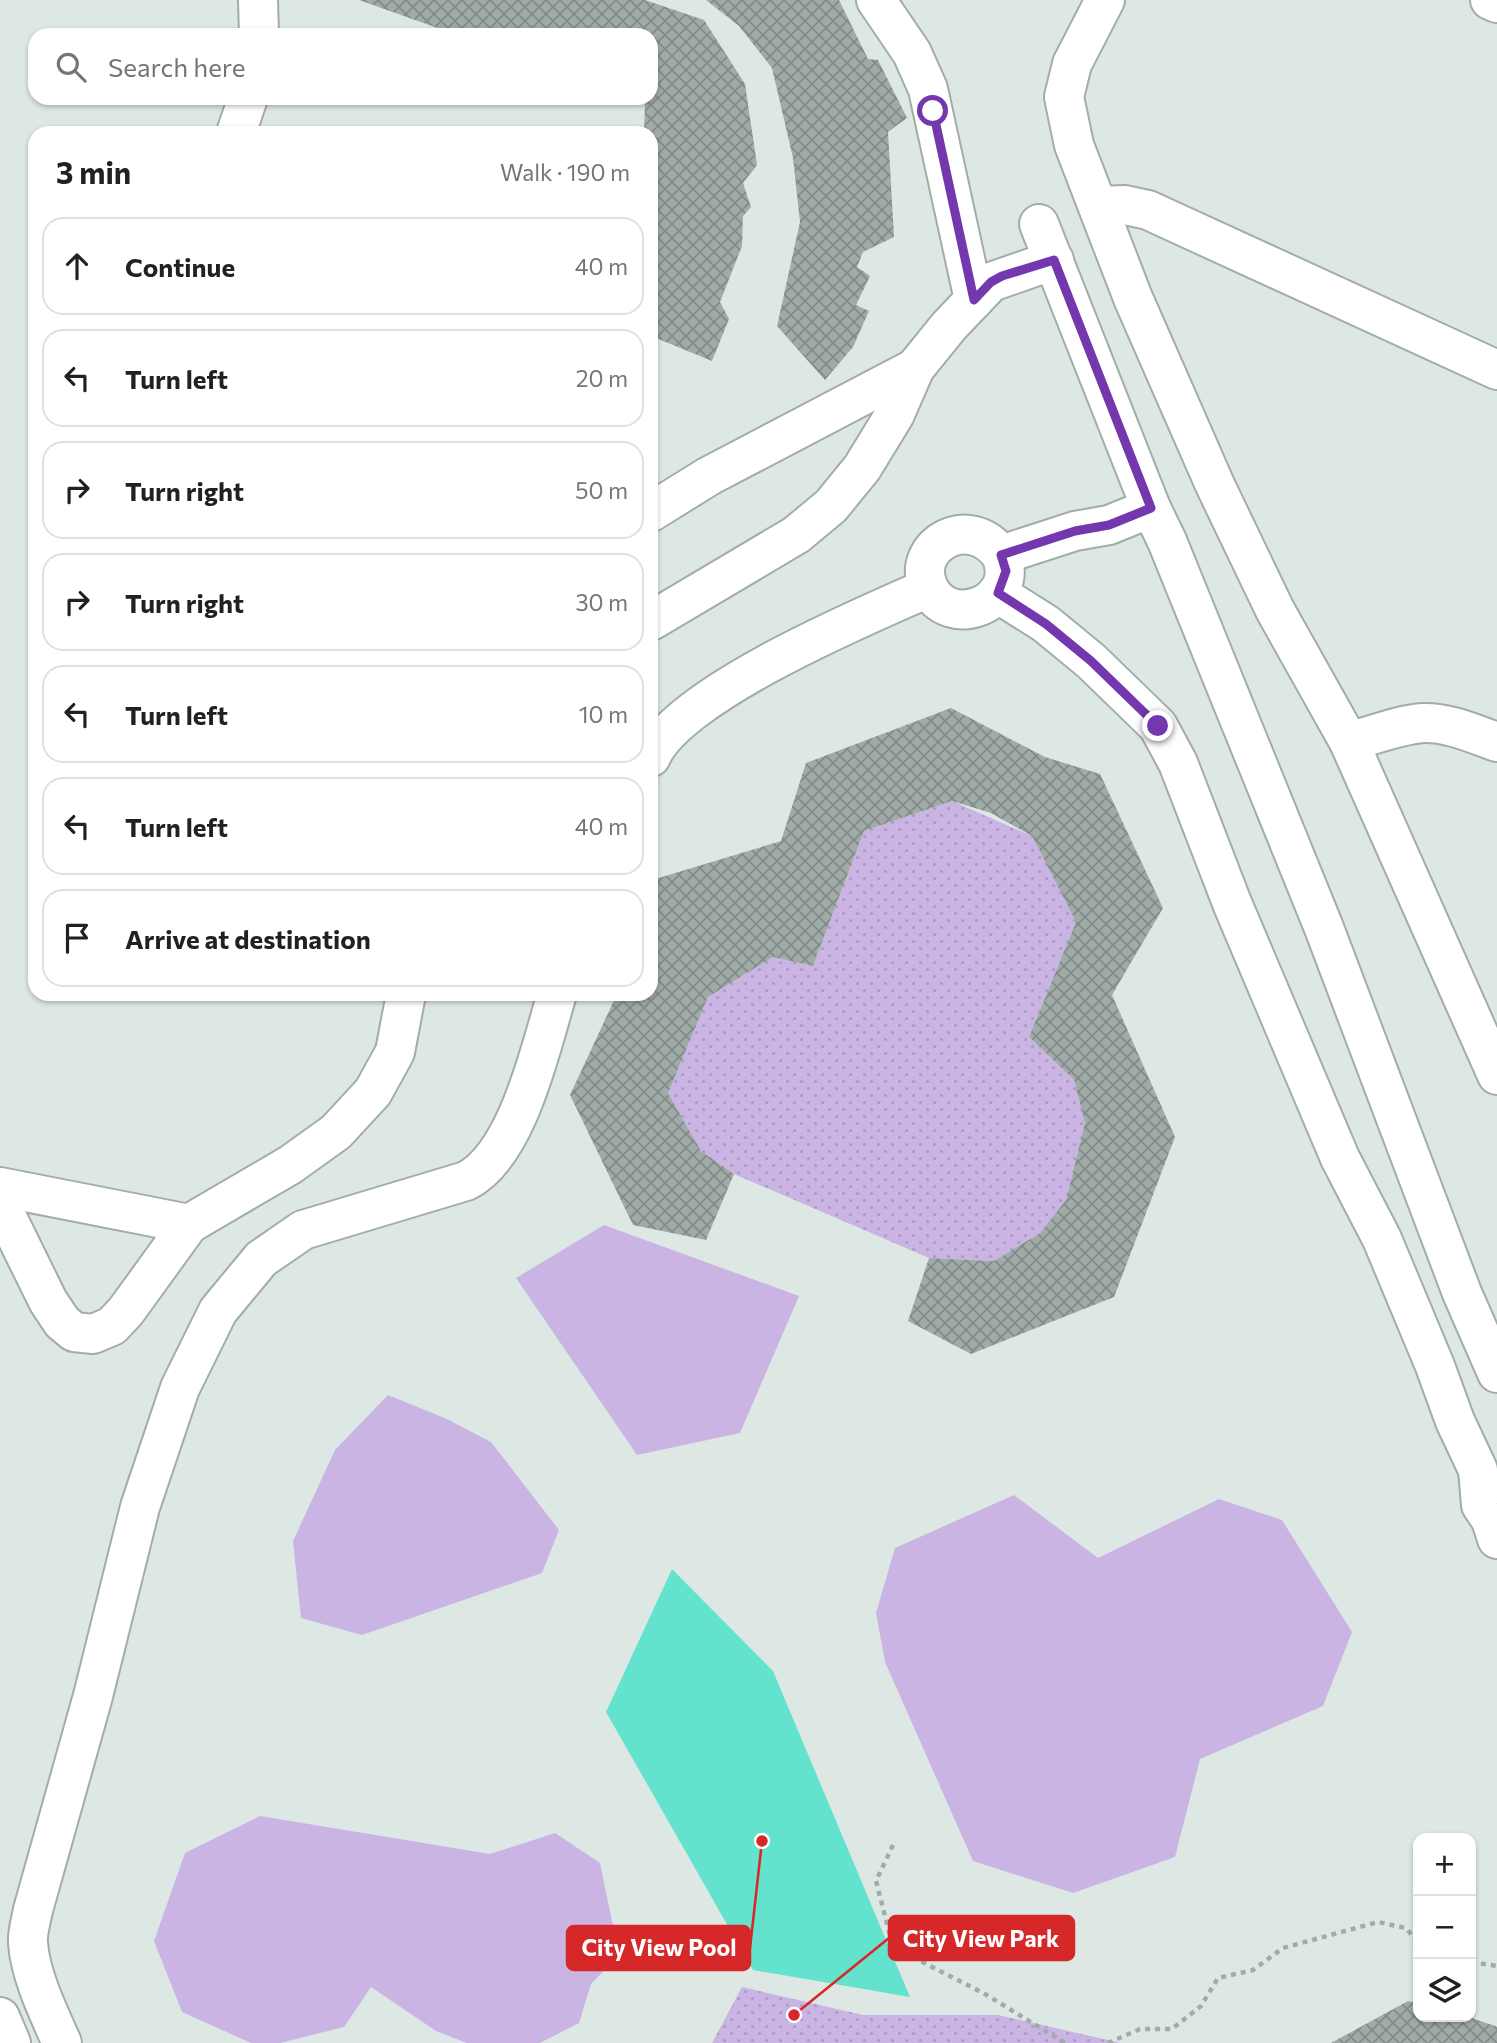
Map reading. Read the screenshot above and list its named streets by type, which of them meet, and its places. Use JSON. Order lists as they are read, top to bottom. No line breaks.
{"places":["City View Pool","City View Park"],"page":{"search":"Search here","heading":["3 min","Walk · 190 m"],"list":[["Continue","40 m"],["Turn left","20 m"],["Turn right","50 m"],["Turn right","30 m"],["Turn left","10 m"],["Turn left","40 m"],"Arrive at destination"],"map_buttons":["+","−"]}}
